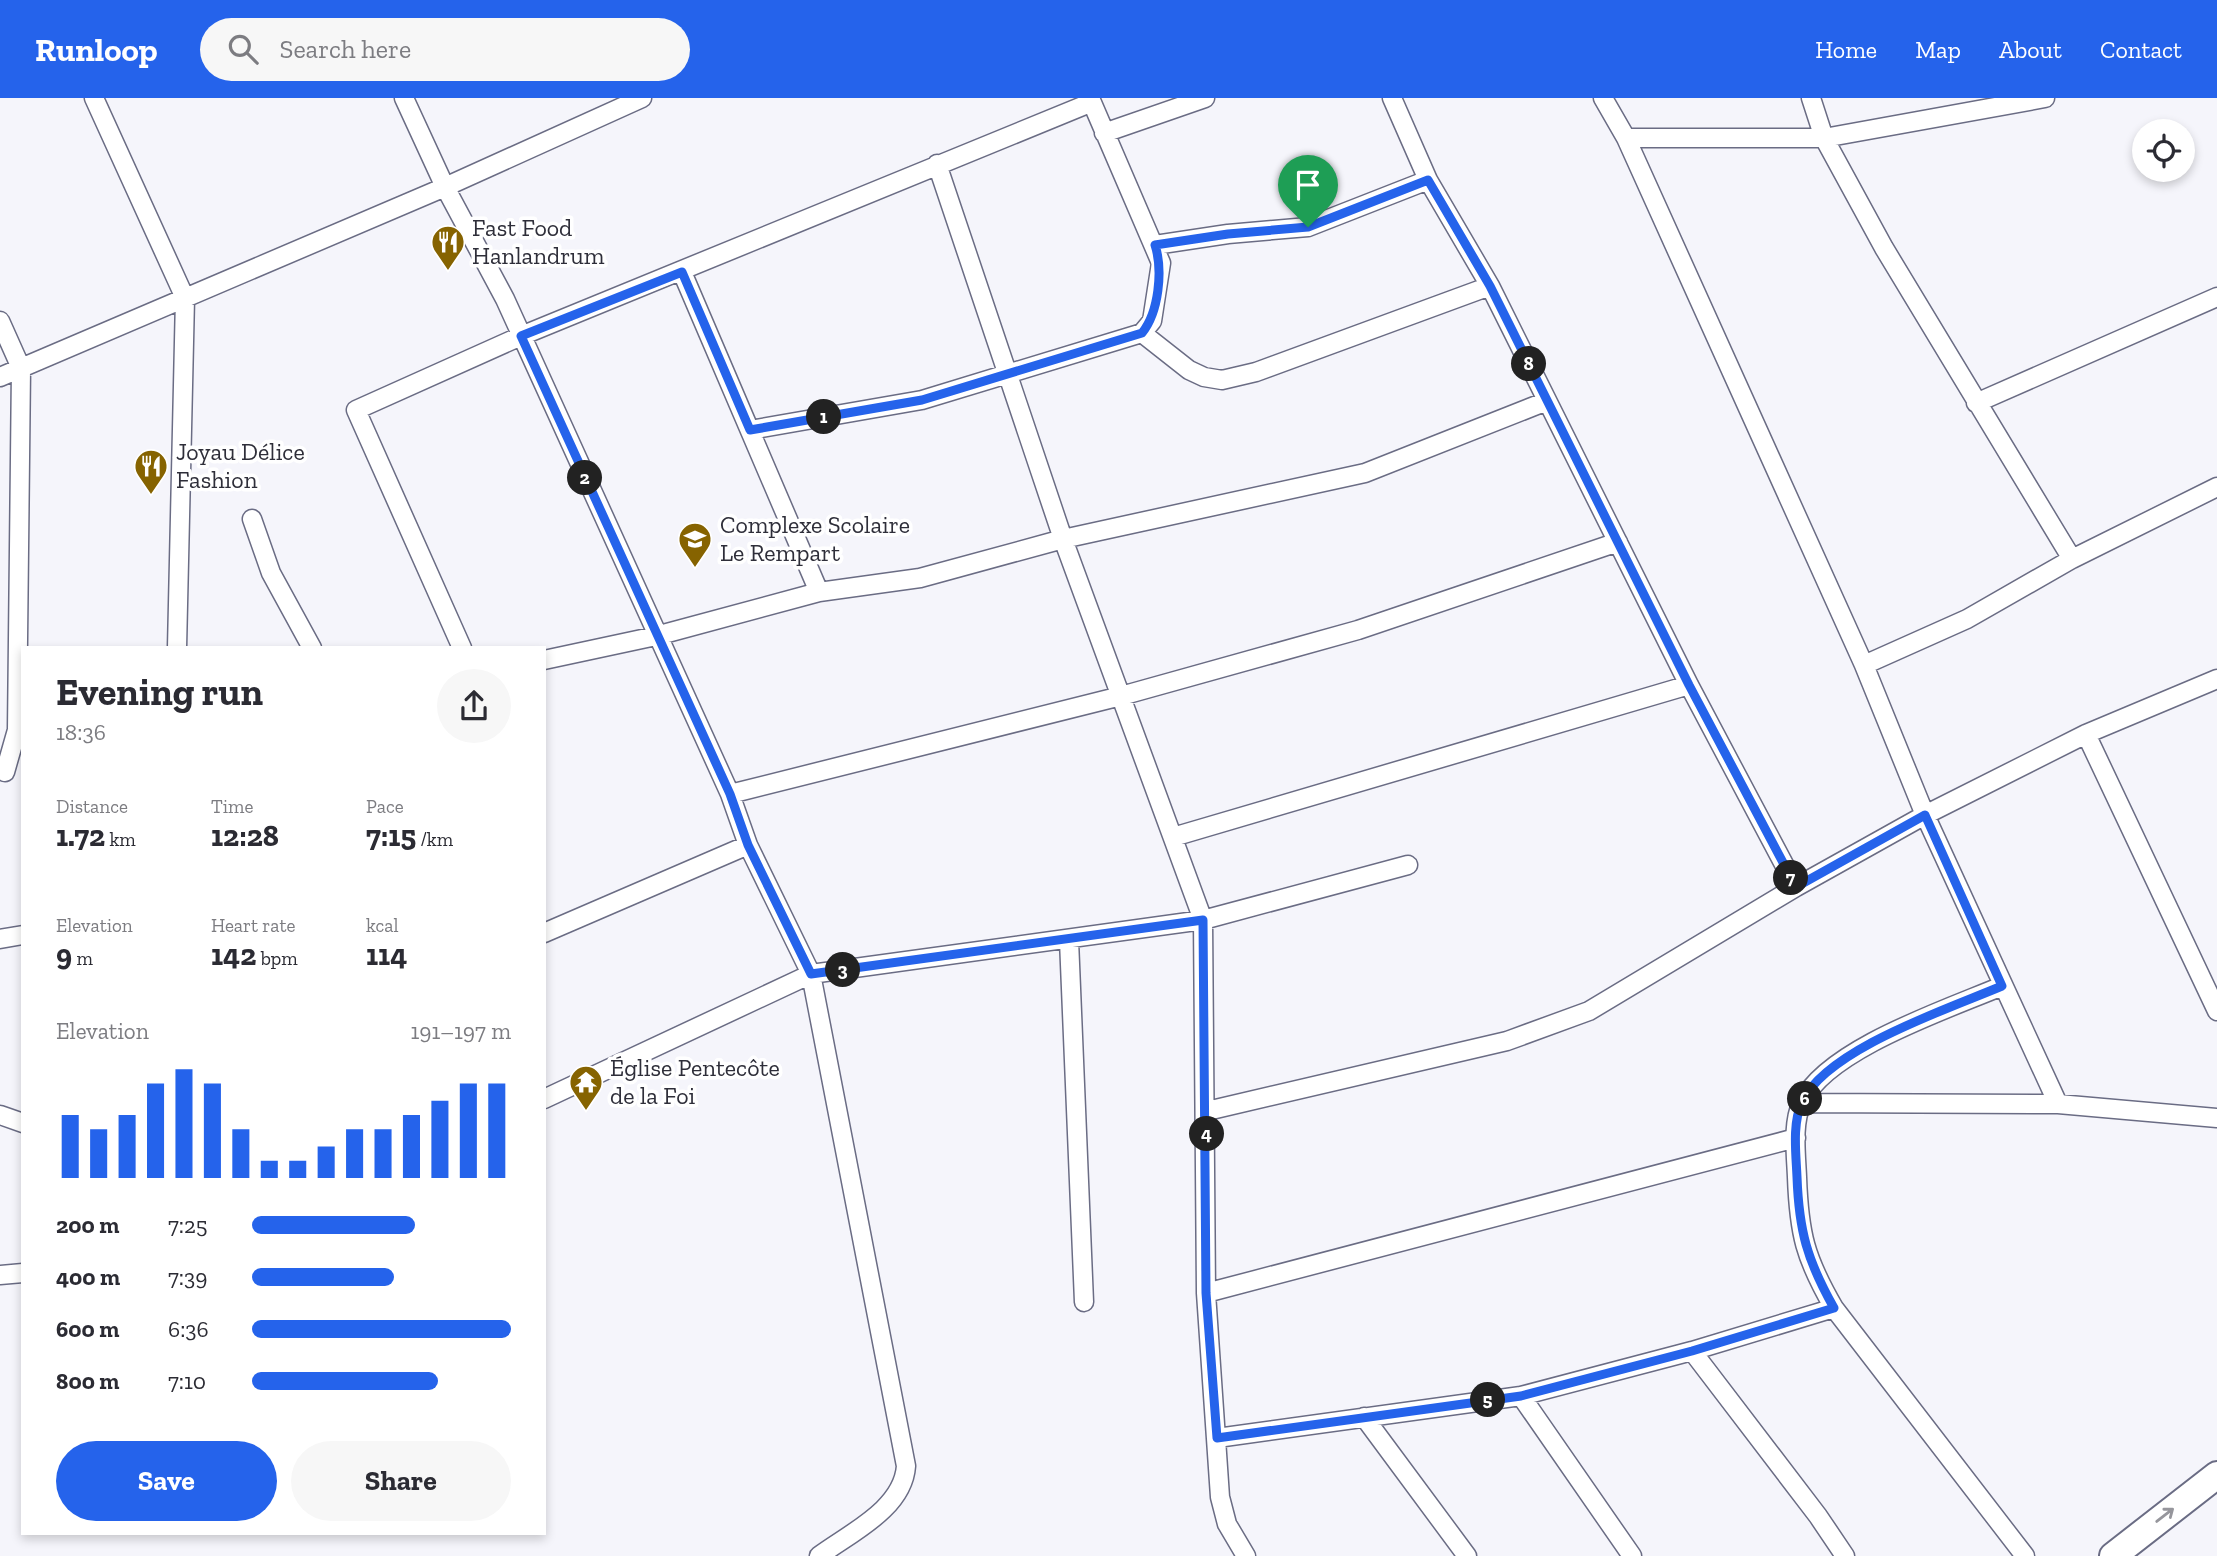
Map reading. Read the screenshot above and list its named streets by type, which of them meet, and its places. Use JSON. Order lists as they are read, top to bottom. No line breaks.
{"places":{"restaurant":["Fast Food Hanlandrum","Joyau Délice Fashion"],"school or university":["Complexe Scolaire Le Rempart"],"temple":["Église Pentecôte de la Foi"]},"page":{"header":"Runloop","search":"Search here","nav":["Home","Map","About","Contact"],"pins":["8","1","2","7","3","6","4","5"],"heading":["Evening run","18:36"],"stats":[["Distance","1.72 km"],["Time","12:28"],["Pace","7:15 /km"],["Elevation","9 m"],["Heart rate","142 bpm"],["kcal","114"]],"chart":["Elevation","191–197 m"],"list":[{"name":"200 m","note":"7:25"},{"name":"400 m","note":"7:39"},{"name":"600 m","note":"6:36"},{"name":"800 m","note":"7:10"}],"buttons":["Save","Share"]}}
